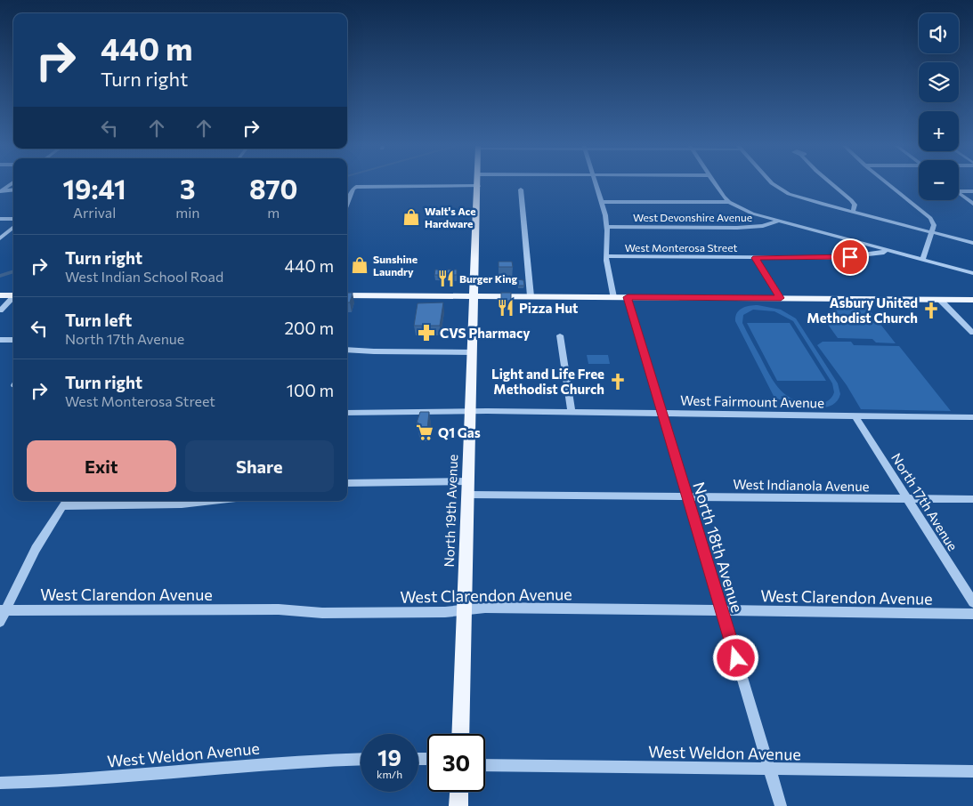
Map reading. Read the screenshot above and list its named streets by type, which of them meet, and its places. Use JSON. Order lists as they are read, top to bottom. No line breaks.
{"streets":{"main road":["North 19th Avenue"],"street":["West Devonshire Avenue","West Monterosa Street","West Fairmount Avenue","West Indianola Avenue","North 17th Avenue","North 18th Avenue","West Clarendon Avenue","West Weldon Avenue"]},"crossings":[["West Fairmount Avenue","North 17th Avenue"],["West Fairmount Avenue","North 19th Avenue"],["West Fairmount Avenue","North 18th Avenue"],["West Indianola Avenue","North 17th Avenue"],["West Indianola Avenue","North 19th Avenue"],["West Indianola Avenue","North 18th Avenue"],["North 19th Avenue","West Clarendon Avenue"],["North 18th Avenue","West Clarendon Avenue"],["North 18th Avenue","West Weldon Avenue"]],"places":{"shop":["Walt's Ace Hardware","Sunshine Laundry"],"restaurant":["Burger King","Pizza Hut"],"church":["Asbury United Methodist Church","Light and Life Free Methodist Church"],"pharmacy":["CVS Pharmacy"],"supermarket":["Q1 Gas"]},"page":{"map_buttons":["+","−"],"turn":["440 m","Turn right"],"eta":["19:41","Arrival","3","min","870","m"],"list":[{"name":"Turn right","note":"West Indian School Road","value":"440 m"},{"name":"Turn left","note":"North 17th Avenue","value":"200 m"},{"name":"Turn right","note":"West Monterosa Street","value":"100 m"}],"buttons":["Exit","Share"],"speed":"19 km/h","limit":"30"}}
